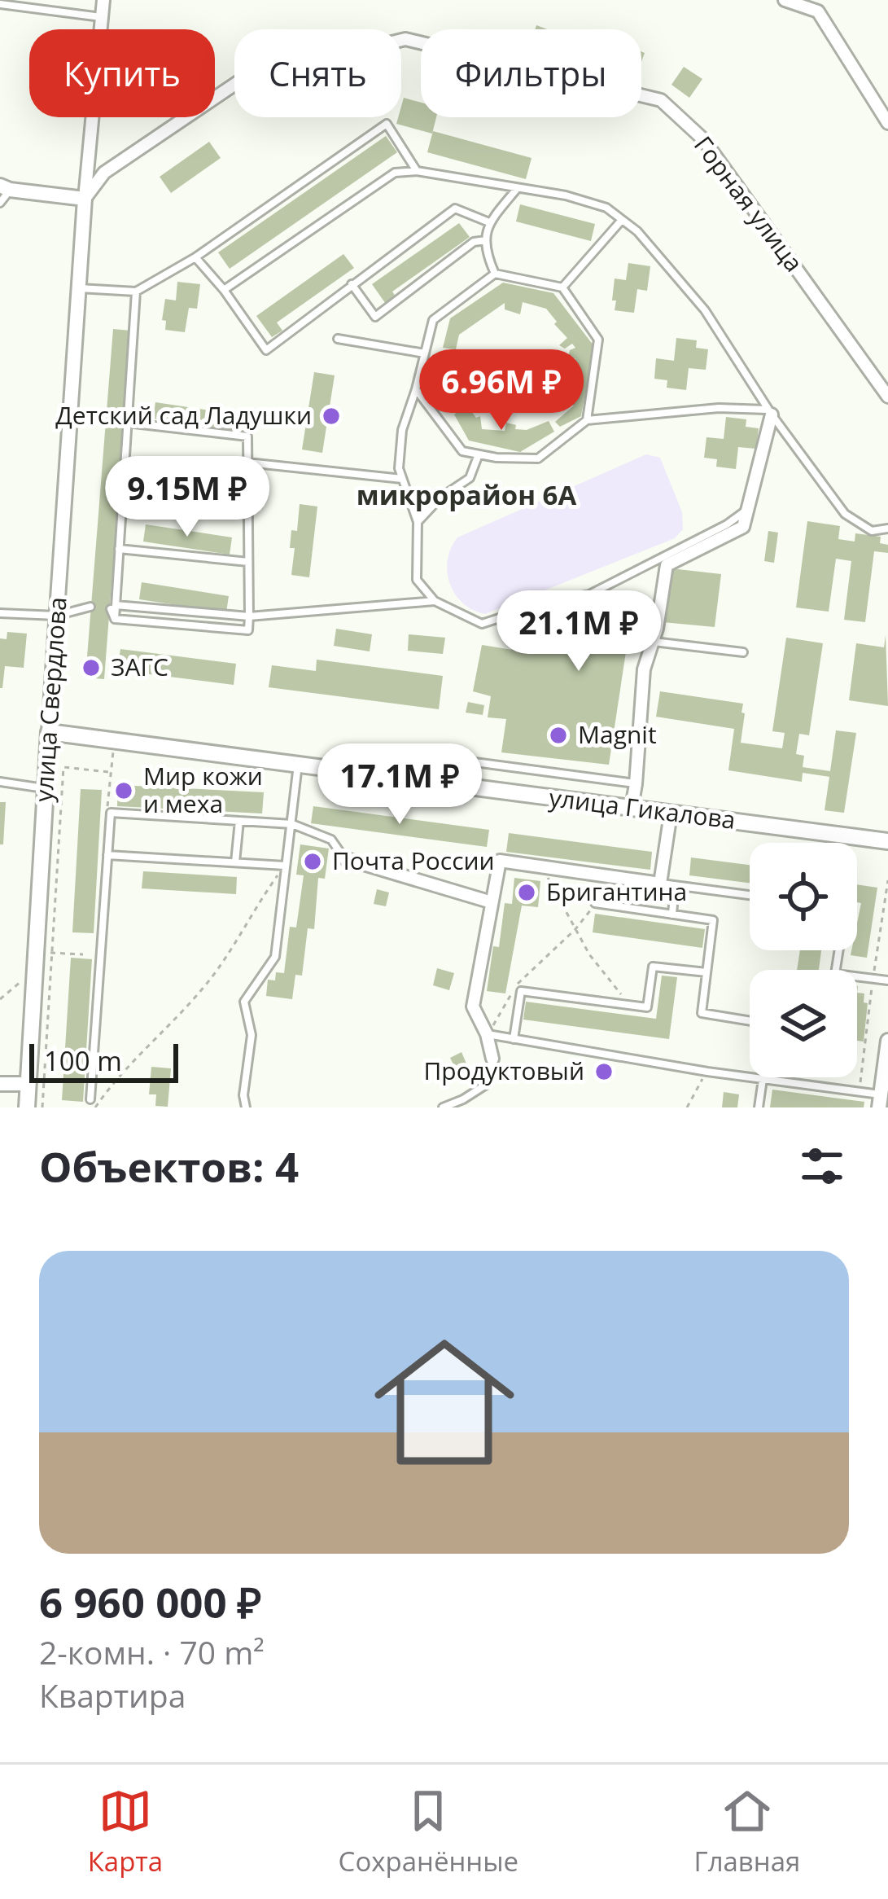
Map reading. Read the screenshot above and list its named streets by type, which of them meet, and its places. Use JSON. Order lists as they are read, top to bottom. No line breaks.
{"streets":{"main road":["улица Свердлова","улица Гикалова"],"street":["Горная улица"]},"crossings":[["Горная улица","улица Свердлова"],["улица Свердлова","улица Гикалова"]],"districts":["микрорайон 6А"],"places":["Детский сад Ладушки","ЗАГС","Magnit","Мир кожи и меха","Почта России","Бригантина","Продуктовый"],"scale_bar":"100 m","page":{"chip":["Купить","Снять","Фильтры"],"price":["6.96M ₽","9.15M ₽","21.1M ₽","17.1M ₽"],"scale":"100 m","heading":"Объектов: 4","list":[{"name":"6 960 000 ₽","note":"2-комн. · 70 m² · Квартира"}],"tabs":["Карта","Сохранённые","Главная"]}}
